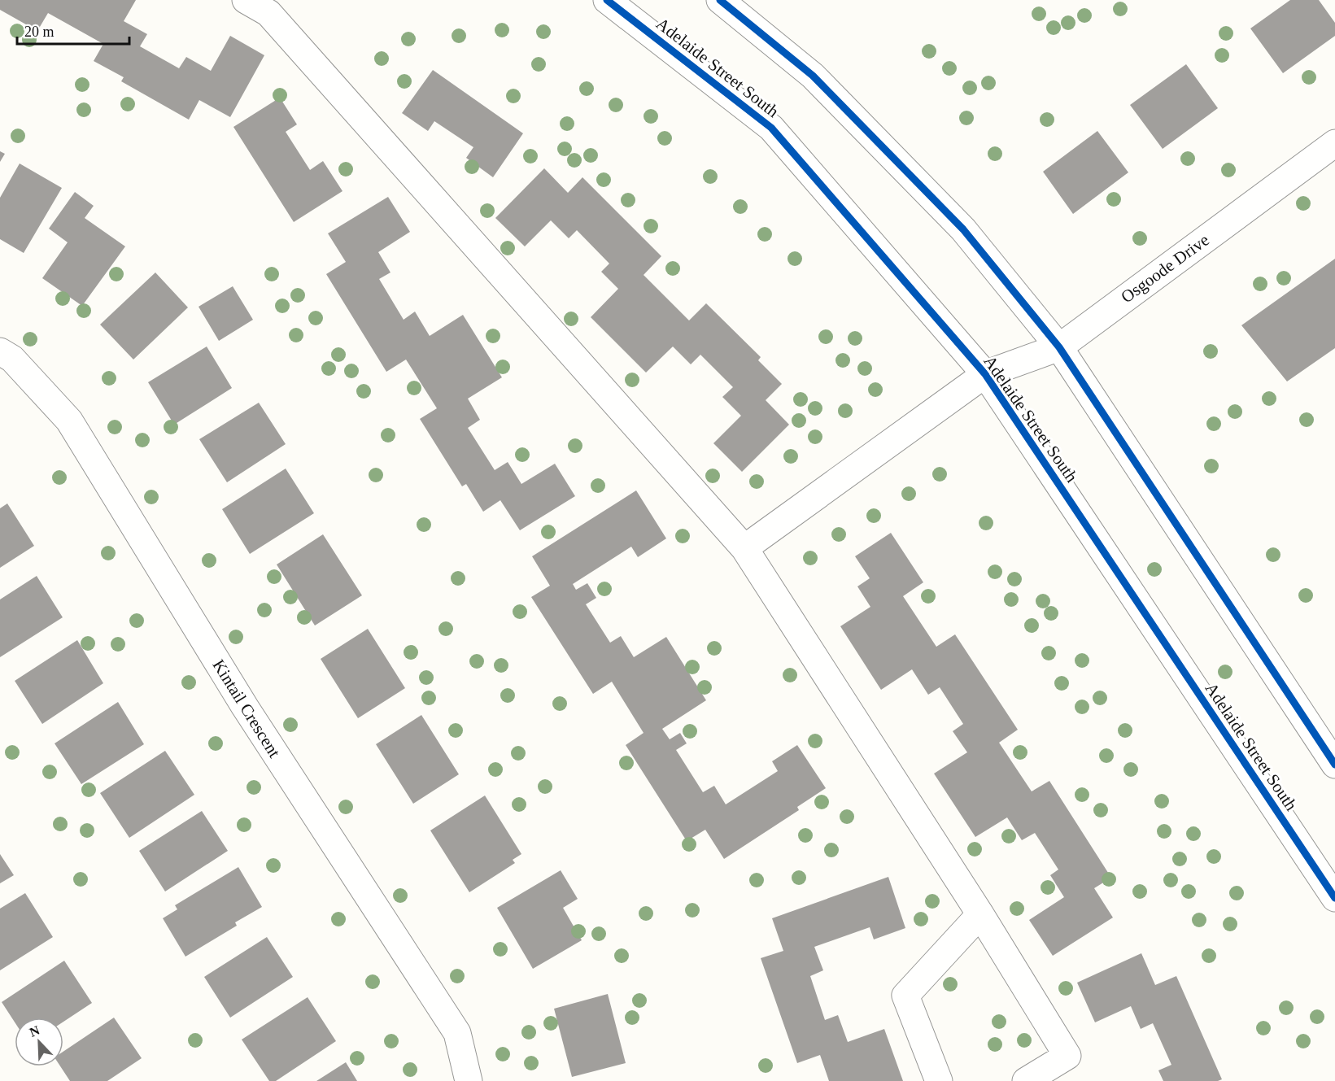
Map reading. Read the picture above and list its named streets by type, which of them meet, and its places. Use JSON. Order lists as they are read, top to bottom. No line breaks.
{"streets":{"street":["Adelaide Street South","Osgoode Drive","Kintail Crescent"]},"crossings":[["Adelaide Street South","Osgoode Drive"]],"scale_bar":"20 m","north":"top left"}
